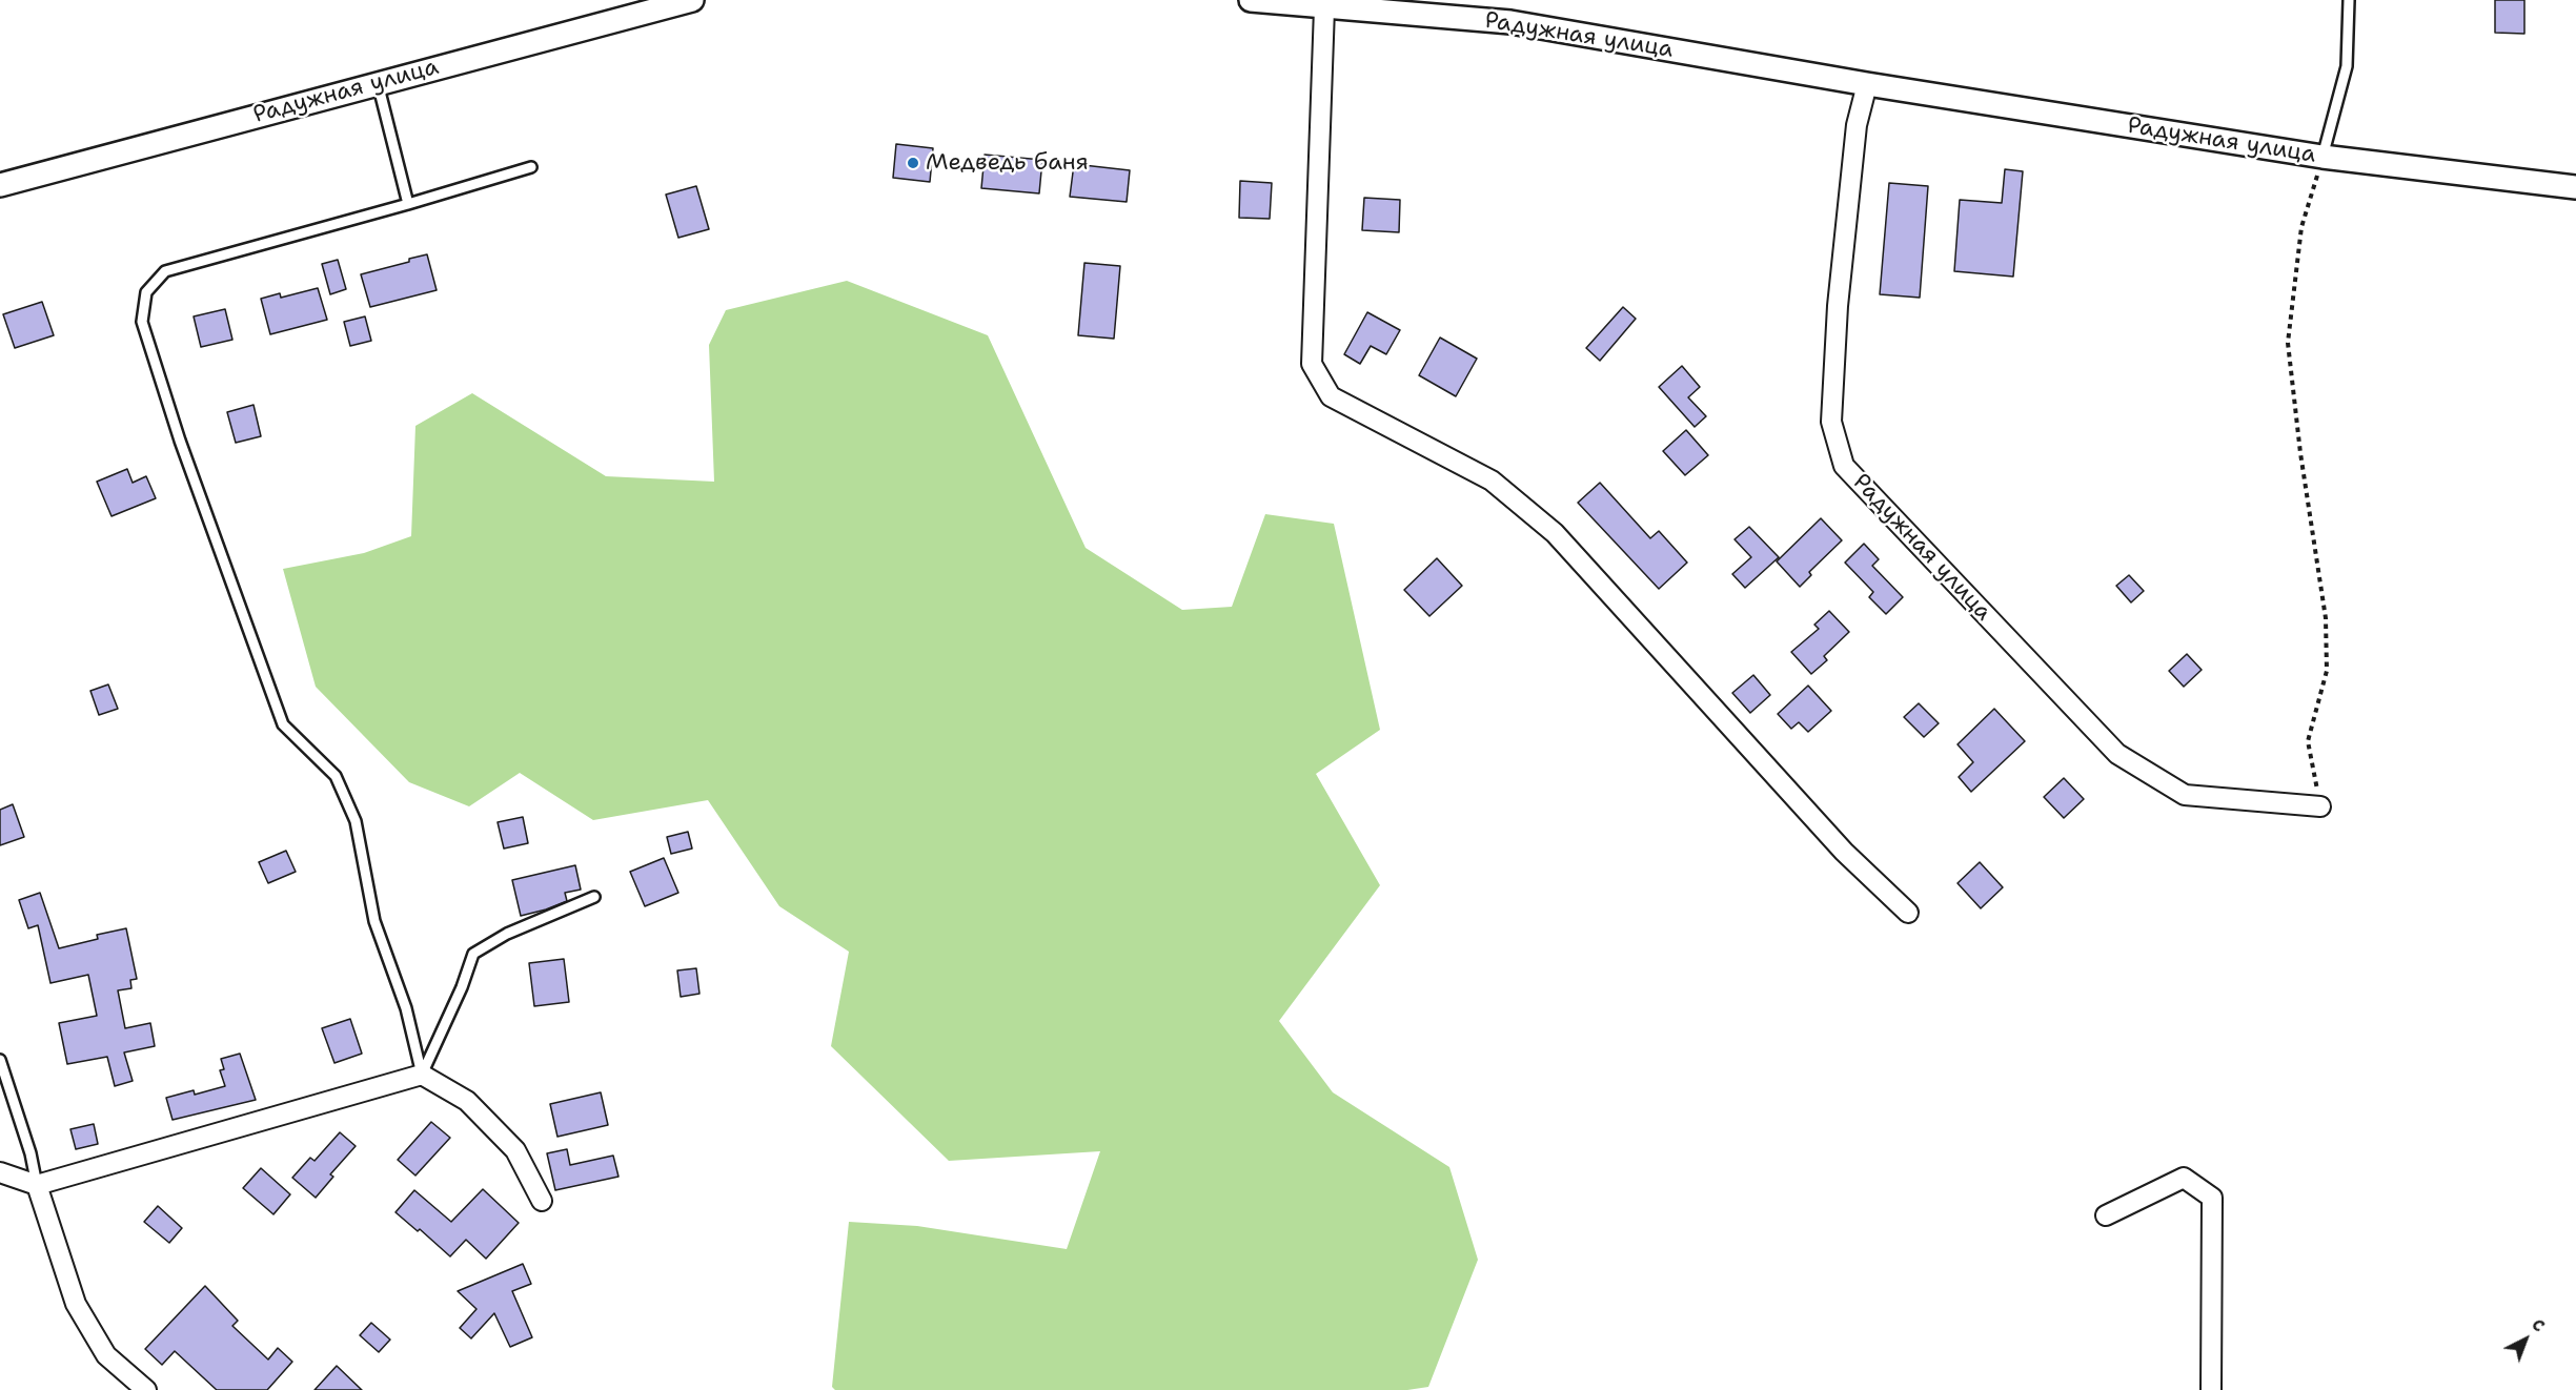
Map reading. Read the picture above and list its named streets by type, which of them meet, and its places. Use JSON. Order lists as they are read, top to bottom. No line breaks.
{"streets":{"street":["Радужная улица"]},"places":["Медведь баня"],"north":"top right"}
